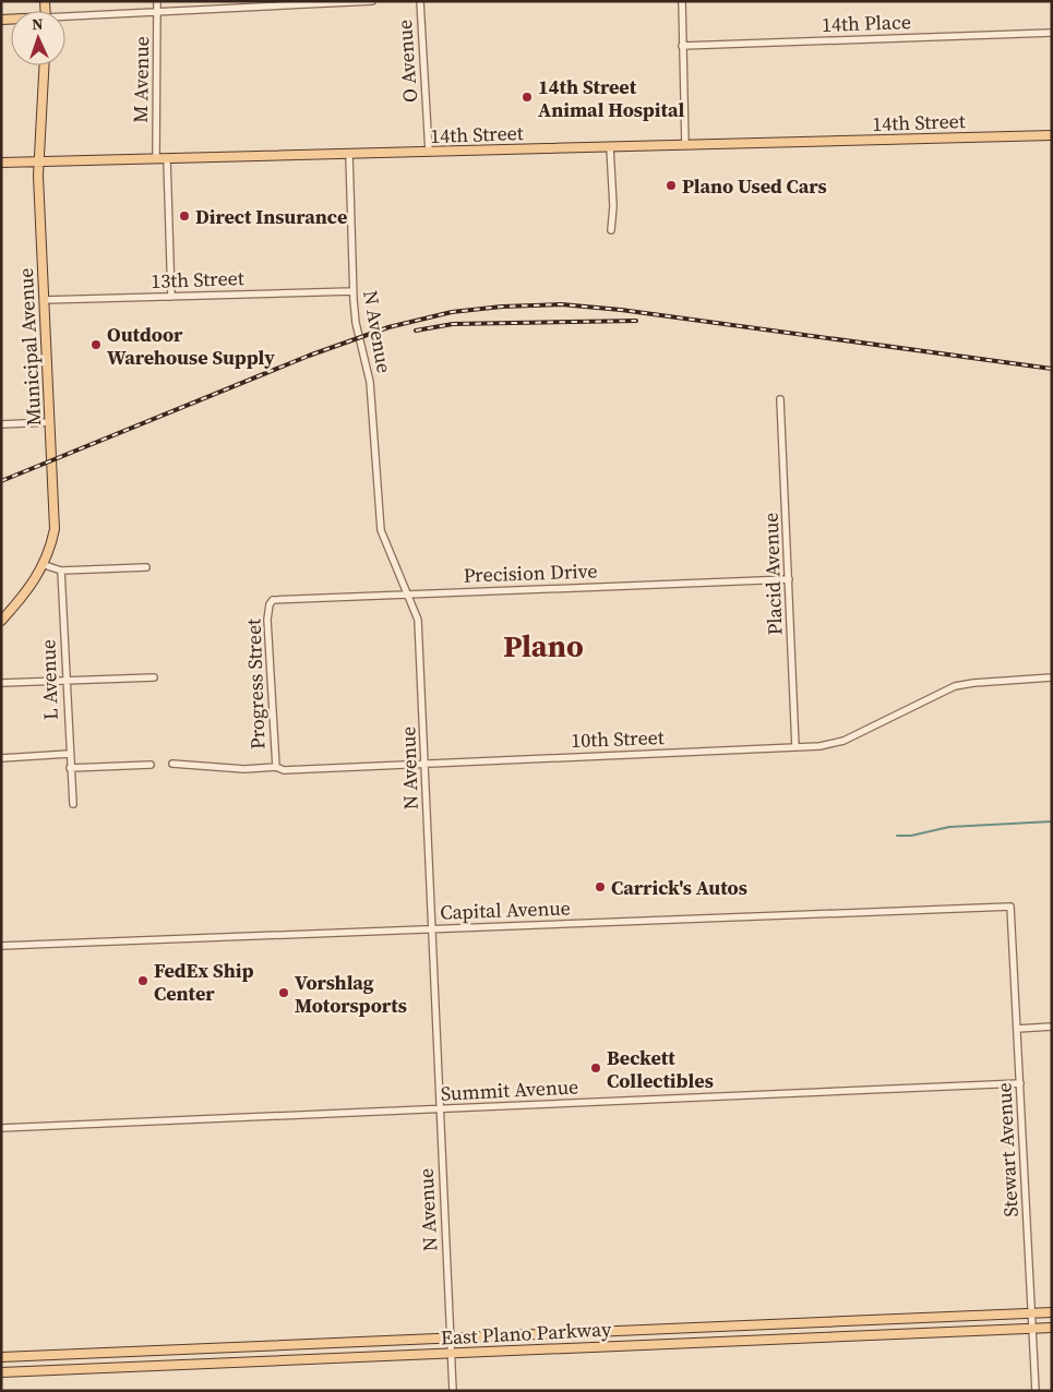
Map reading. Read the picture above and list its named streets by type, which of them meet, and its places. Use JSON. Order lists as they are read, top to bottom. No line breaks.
{"streets":{"main road":["14th Street","Municipal Avenue","East Plano Parkway"],"street":["14th Place","O Avenue","M Avenue","13th Street","N Avenue","Precision Drive","Placid Avenue","L Avenue","Progress Street","10th Street","Capital Avenue","Summit Avenue","Stewart Avenue"]},"crossings":[["O Avenue","14th Street"],["M Avenue","14th Street"],["14th Street","N Avenue"],["14th Street","Municipal Avenue"],["13th Street","N Avenue"],["13th Street","Municipal Avenue"],["N Avenue","Precision Drive"],["N Avenue","10th Street"],["N Avenue","Capital Avenue"],["N Avenue","Summit Avenue"],["N Avenue","East Plano Parkway"],["Precision Drive","Placid Avenue"],["Precision Drive","Progress Street"],["Placid Avenue","10th Street"],["Progress Street","10th Street"],["Capital Avenue","Stewart Avenue"],["Summit Avenue","Stewart Avenue"],["Stewart Avenue","East Plano Parkway"]],"districts":["Plano"],"places":["14th Street Animal Hospital","Plano Used Cars","Direct Insurance","Outdoor Warehouse Supply","Carrick's Autos","FedEx Ship Center","Vorshlag Motorsports","Beckett Collectibles"],"north":"top"}
